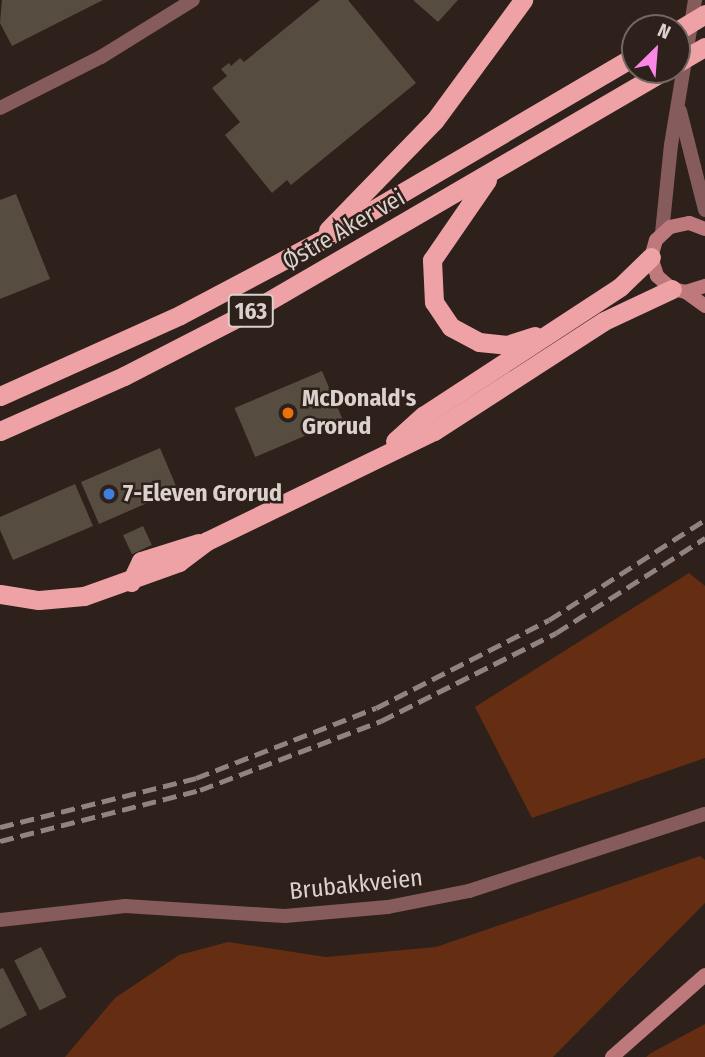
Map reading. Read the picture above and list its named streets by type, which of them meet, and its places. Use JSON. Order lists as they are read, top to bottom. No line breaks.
{"streets":{"highway":["Østre Aker vei","163"],"street":["Brubakkveien"]},"crossings":[["Østre Aker vei","163"]],"places":["McDonald's Grorud","7-Eleven Grorud"],"north":"top right"}
